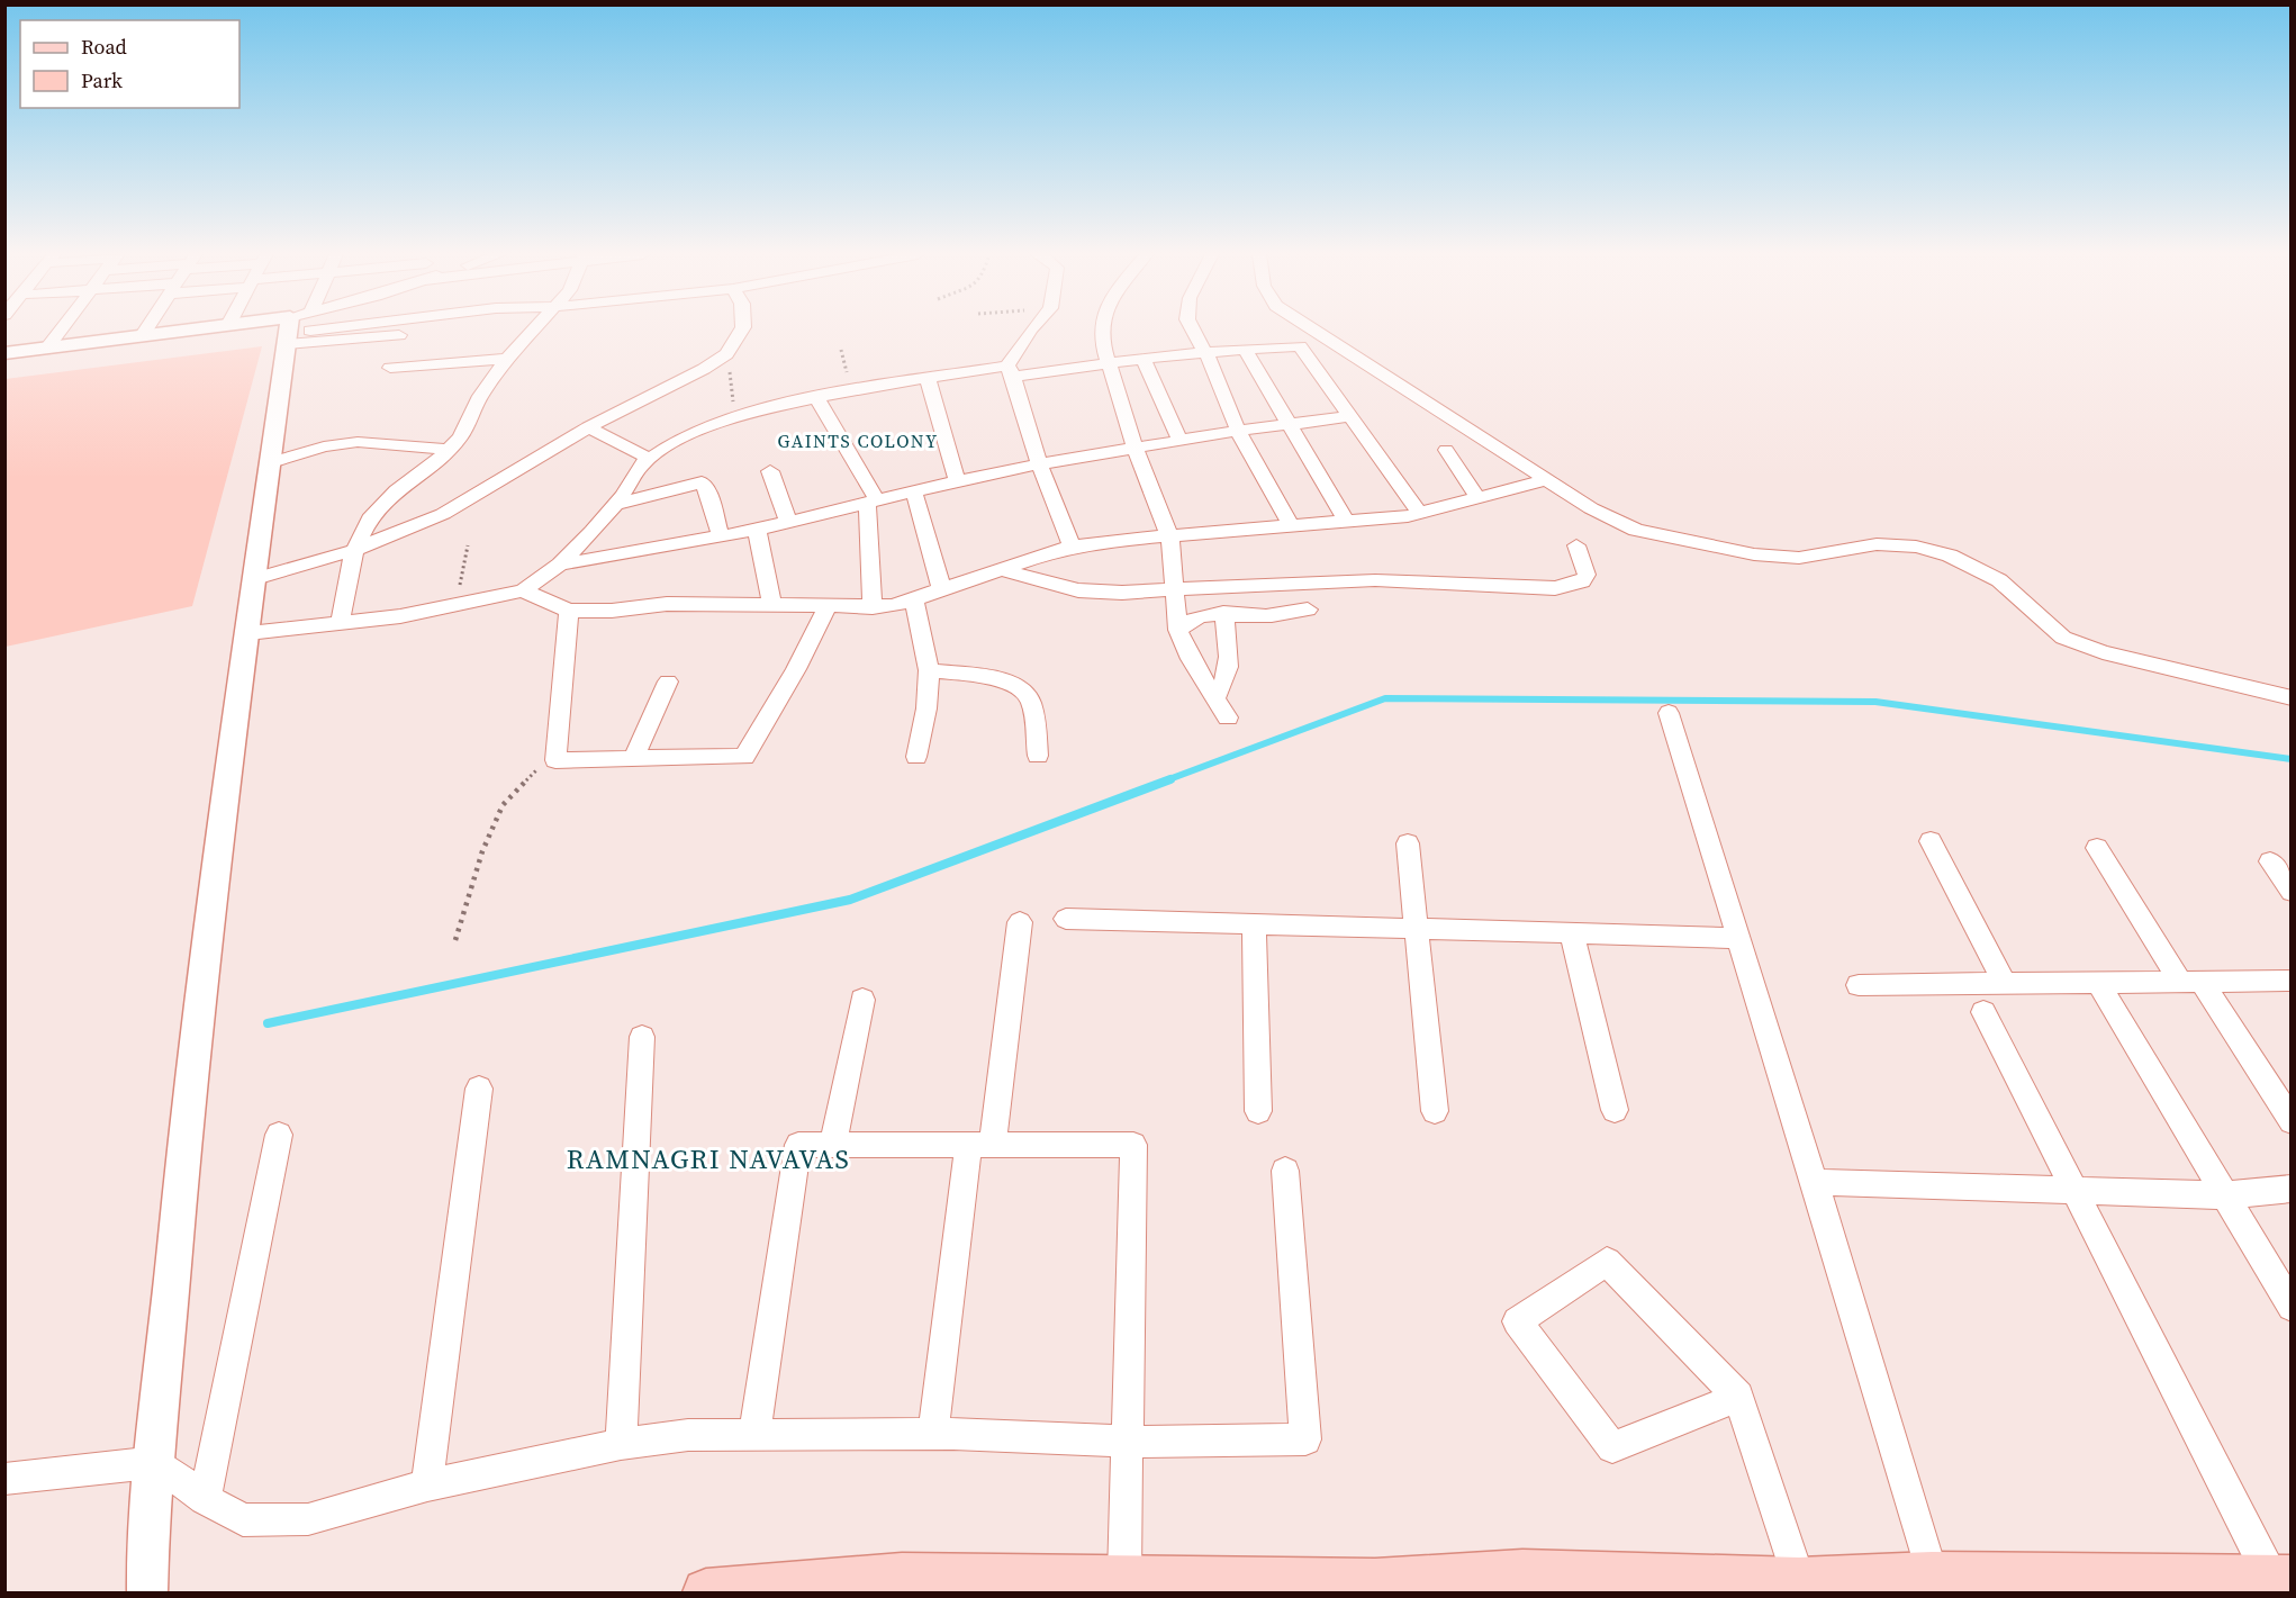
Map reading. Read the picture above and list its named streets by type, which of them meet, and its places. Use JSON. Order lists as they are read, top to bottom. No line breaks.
{"districts":["GAINTS COLONY","RAMNAGRI NAVAVAS"],"legend":["Road","Park"]}
